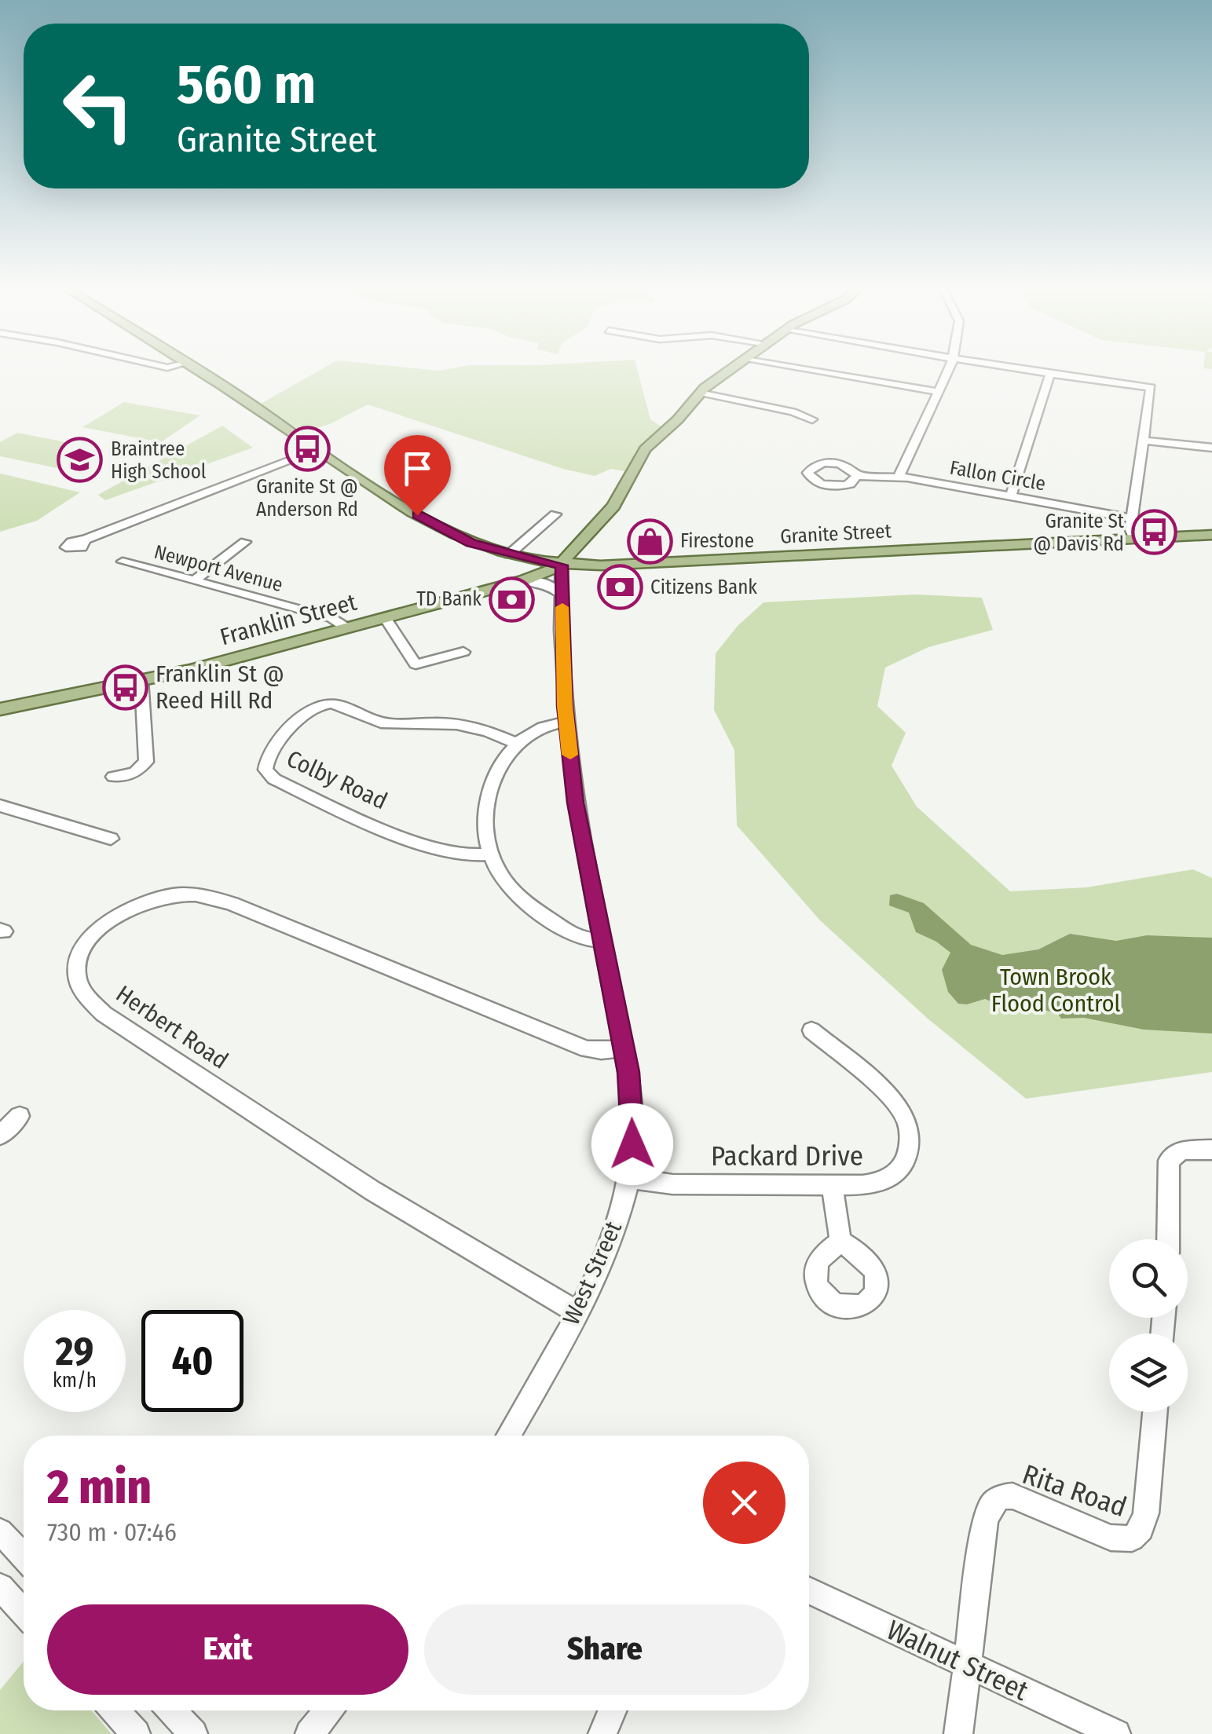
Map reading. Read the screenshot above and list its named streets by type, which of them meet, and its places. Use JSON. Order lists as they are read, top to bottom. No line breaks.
{"streets":{"main road":["Granite Street","Franklin Street"],"street":["Fallon Circle","Newport Avenue","Colby Road","Herbert Road","Packard Drive","West Street","Rita Road","Walnut Street"]},"crossings":[["Granite Street","Franklin Street"],["Granite Street","West Street"],["Newport Avenue","Franklin Street"],["Franklin Street","West Street"],["Herbert Road","West Street"],["Packard Drive","West Street"],["Rita Road","Walnut Street"]],"parks":["Town Brook Flood Control"],"places":{"bus stop":["Granite St @ Anderson Rd","Granite St @ Davis Rd","Franklin St @ Reed Hill Rd"],"school or university":["Braintree High School"],"shop":["Firestone"],"bank":["Citizens Bank","TD Bank"]},"page":{"turn":["560 m","Granite Street"],"speed":"29 km/h","limit":"40","heading":["2 min","730 m · 07:46"],"buttons":["Exit","Share"]}}
